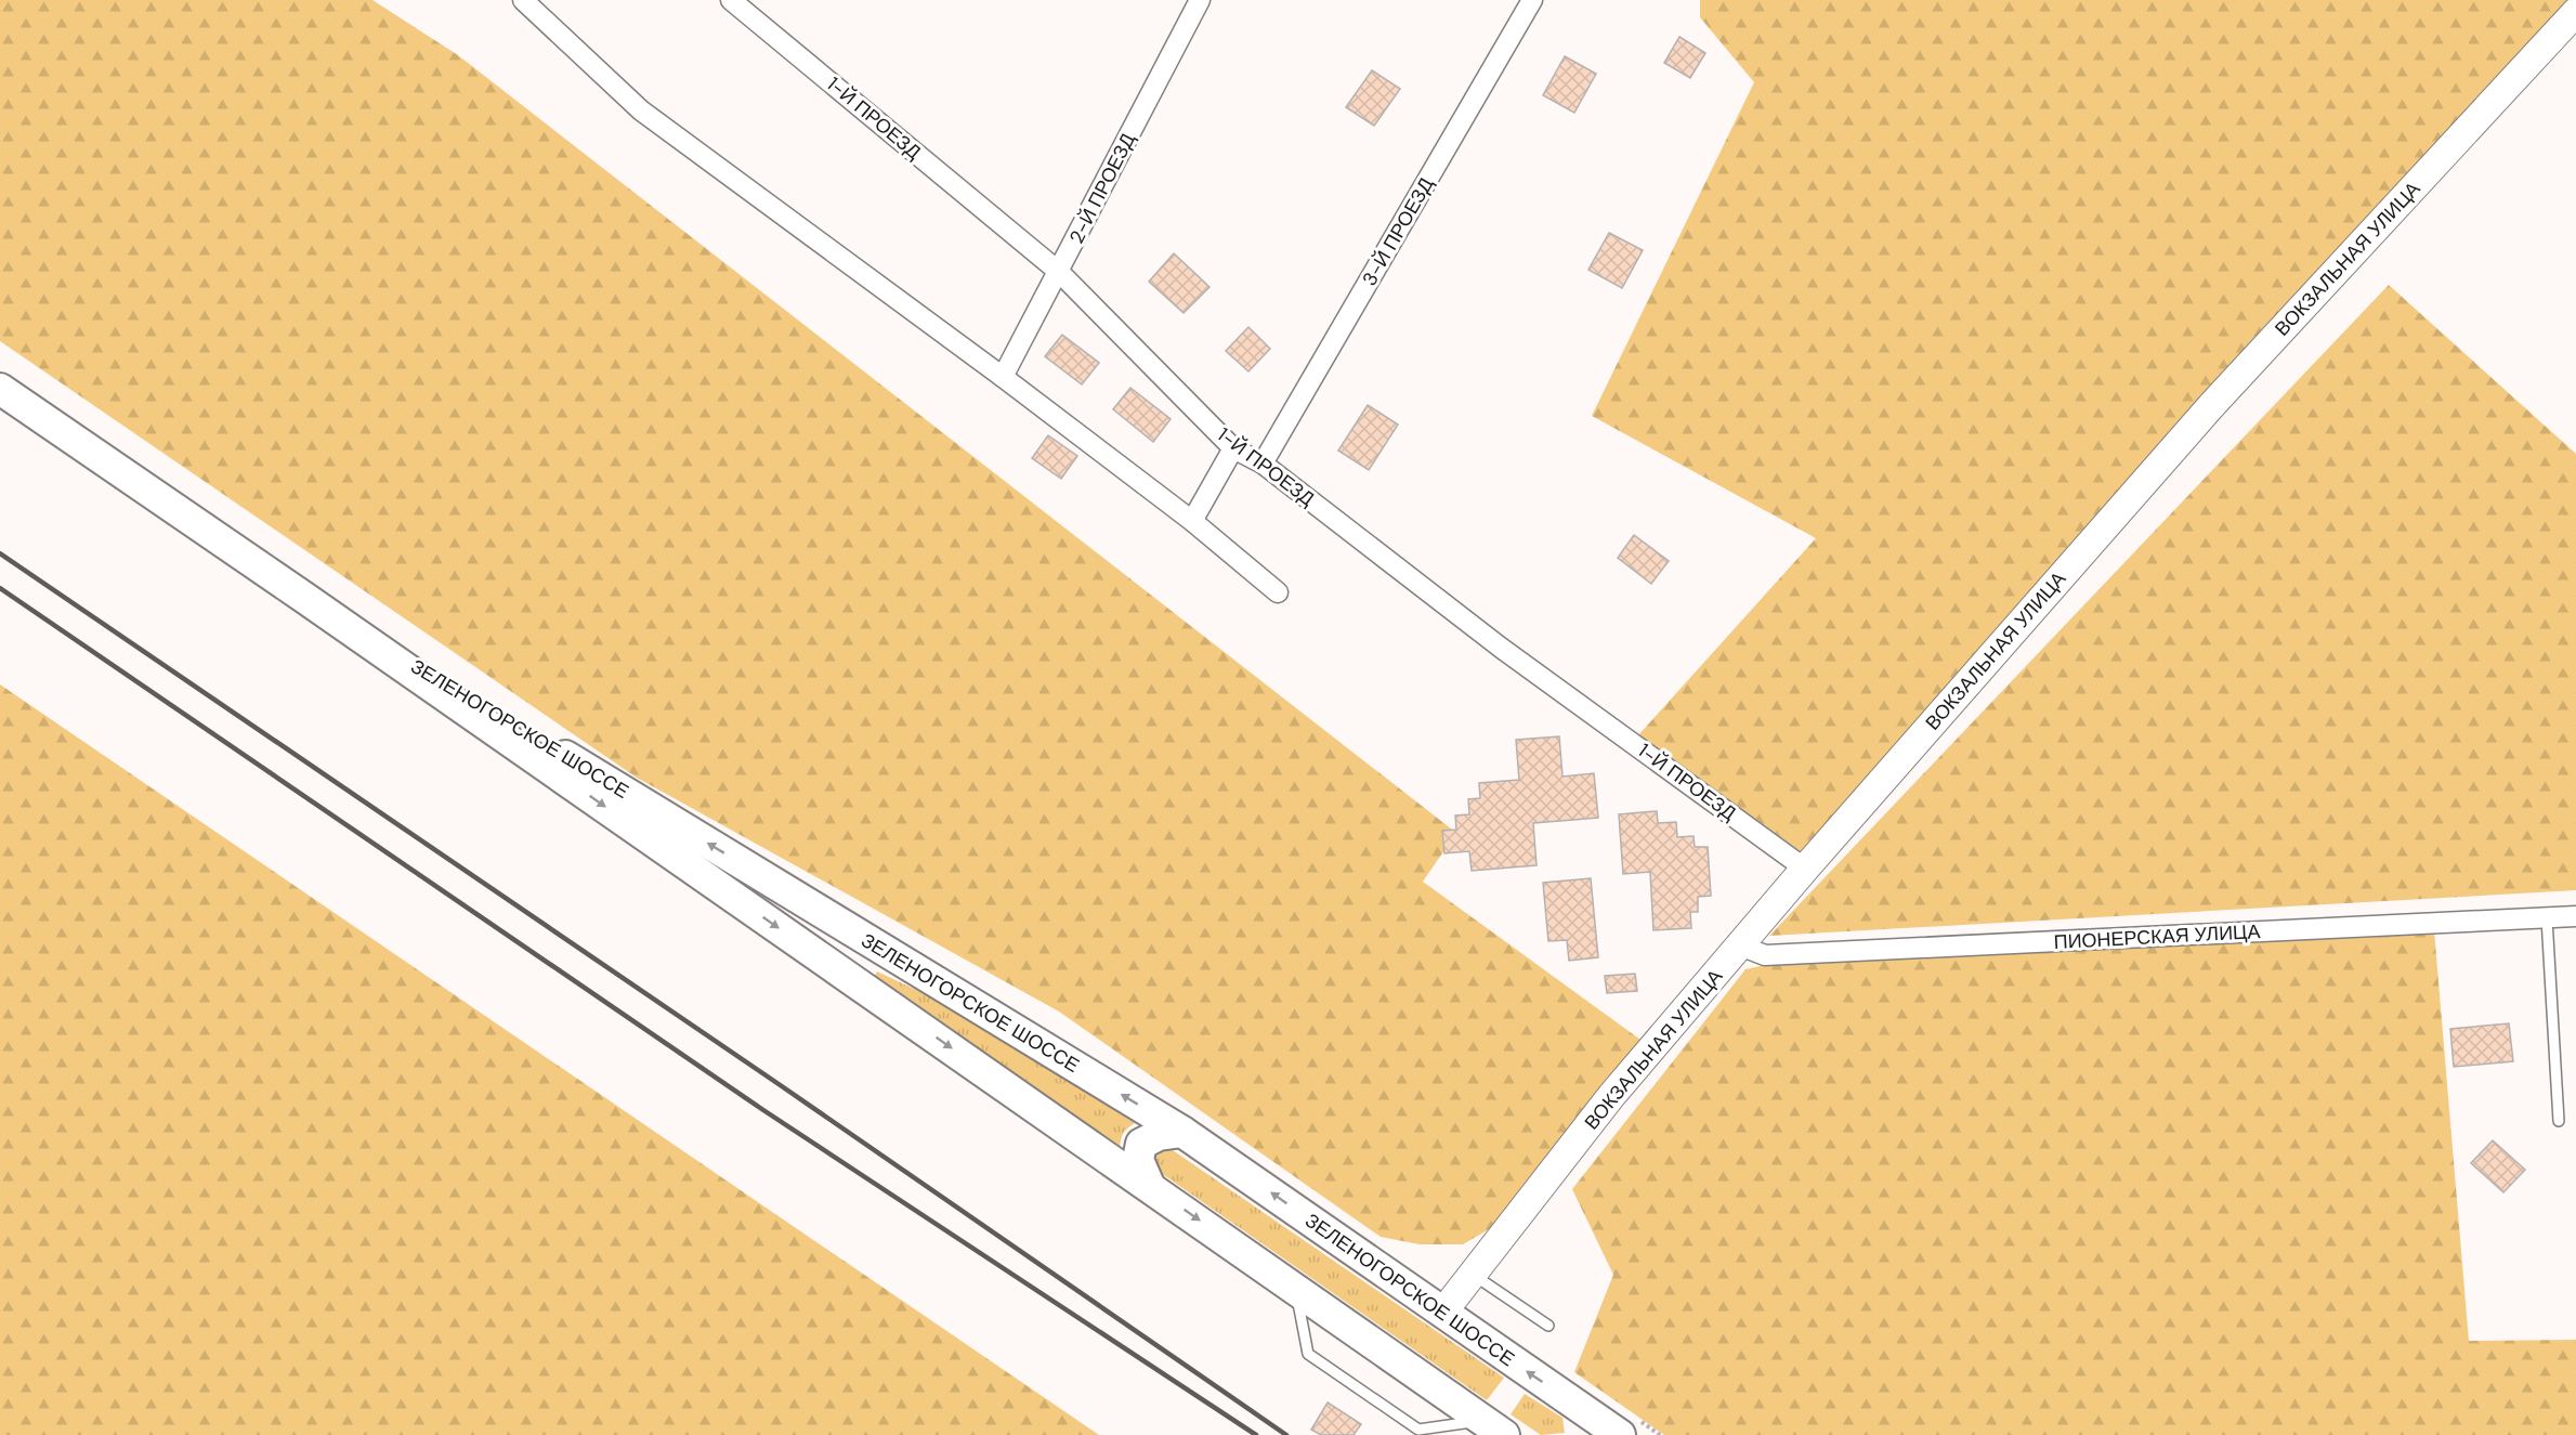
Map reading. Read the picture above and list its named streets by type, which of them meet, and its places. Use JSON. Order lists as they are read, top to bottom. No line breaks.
{"streets":{"main road":["ЗЕЛЕНОГОРСКОЕ ШОССЕ"],"street":["1-Й ПРОЕЗД","2-Й ПРОЕЗД","3-Й ПРОЕЗД","ВОКЗАЛЬНАЯ УЛИЦА","ПИОНЕРСКАЯ УЛИЦА"]},"crossings":[["1-Й ПРОЕЗД","2-Й ПРОЕЗД"],["1-Й ПРОЕЗД","3-Й ПРОЕЗД"],["1-Й ПРОЕЗД","ВОКЗАЛЬНАЯ УЛИЦА"],["ВОКЗАЛЬНАЯ УЛИЦА","ЗЕЛЕНОГОРСКОЕ ШОССЕ"],["ВОКЗАЛЬНАЯ УЛИЦА","ПИОНЕРСКАЯ УЛИЦА"]]}
